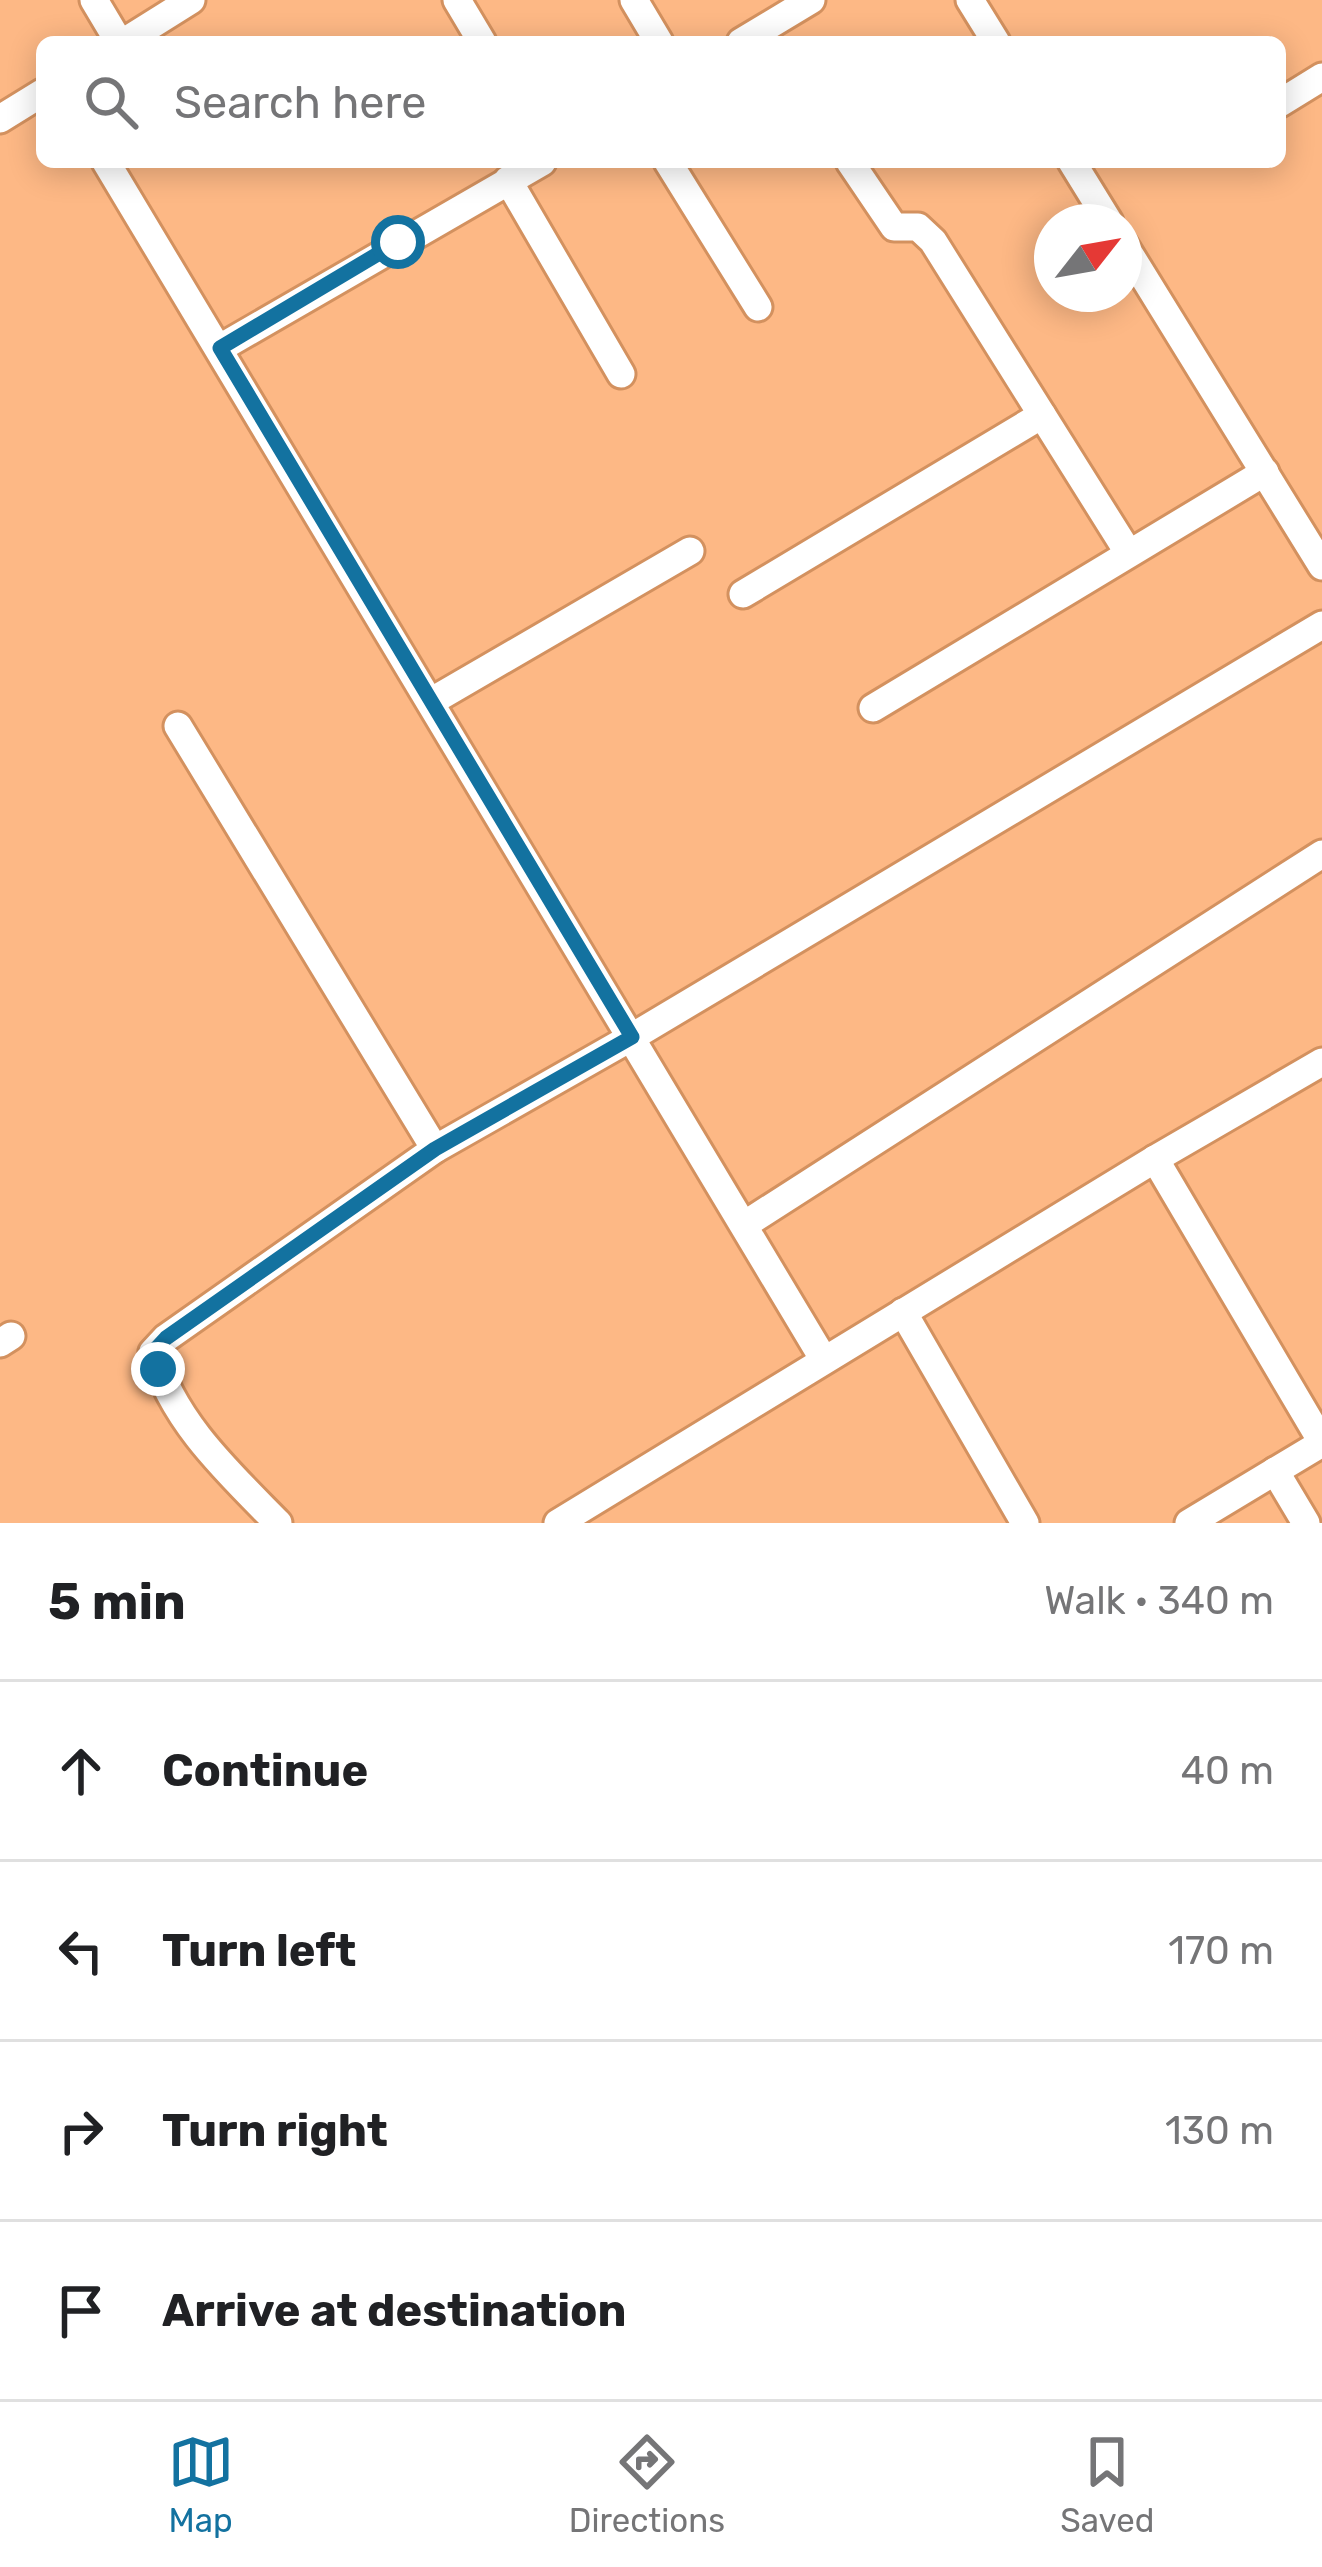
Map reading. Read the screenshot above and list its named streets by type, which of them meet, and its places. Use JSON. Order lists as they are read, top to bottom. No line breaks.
{"north":"top right","page":{"search":"Search here","heading":["5 min","Walk · 340 m"],"list":[["Continue","40 m"],["Turn left","170 m"],["Turn right","130 m"],"Arrive at destination"],"nav":["Map","Directions","Saved"]}}
